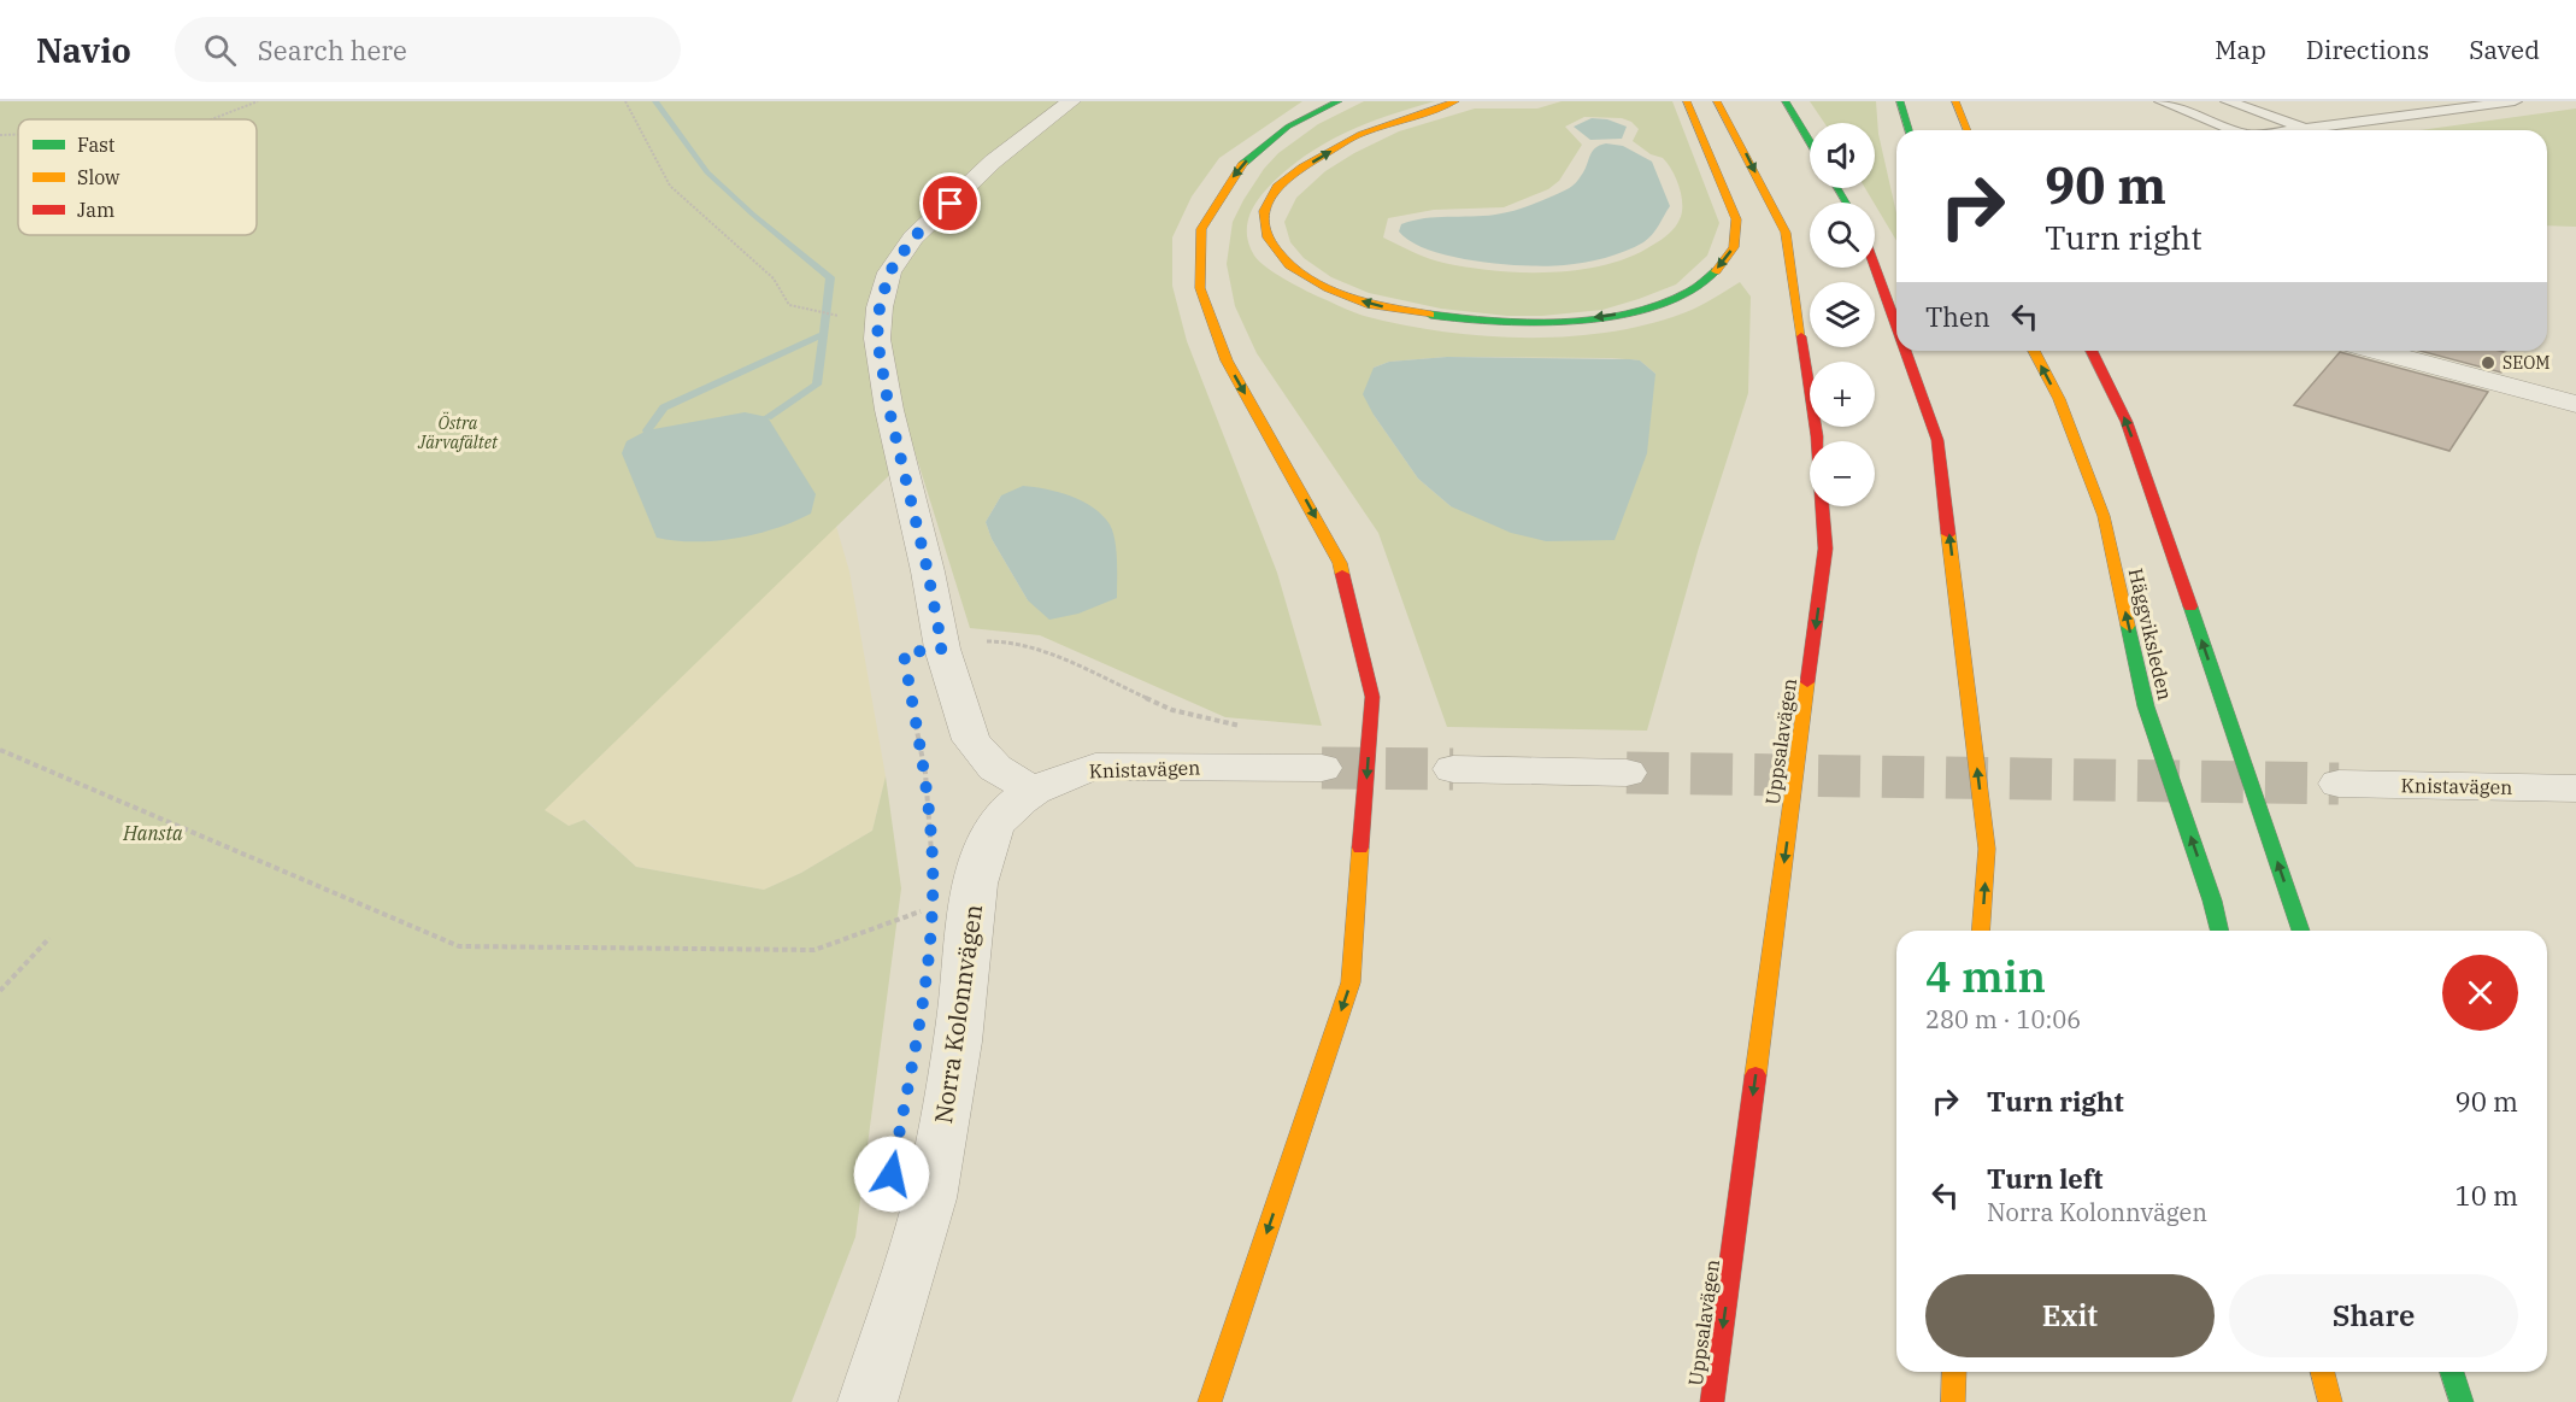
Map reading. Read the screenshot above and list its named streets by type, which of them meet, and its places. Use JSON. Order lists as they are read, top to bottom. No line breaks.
{"streets":{"highway":["Häggviksleden","Uppsalavägen"],"street":["Knistavägen","Norra Kolonnvägen"]},"crossings":[["Knistavägen","Norra Kolonnvägen"]],"one_way":["Uppsalavägen"],"parks":["Östra Järvafältet","Hansta"],"places":["SEOM"],"legend":["Fast","Slow","Jam"],"page":{"header":"Navio","search":"Search here","nav":["Map","Directions","Saved"],"map_buttons":["+","−"],"turn":["90 m","Turn right"],"then":"Then","heading":["4 min","280 m · 10:06"],"list":[{"name":"Turn right","value":"90 m"},{"name":"Turn left","note":"Norra Kolonnvägen","value":"10 m"}],"buttons":["Exit","Share"]}}
